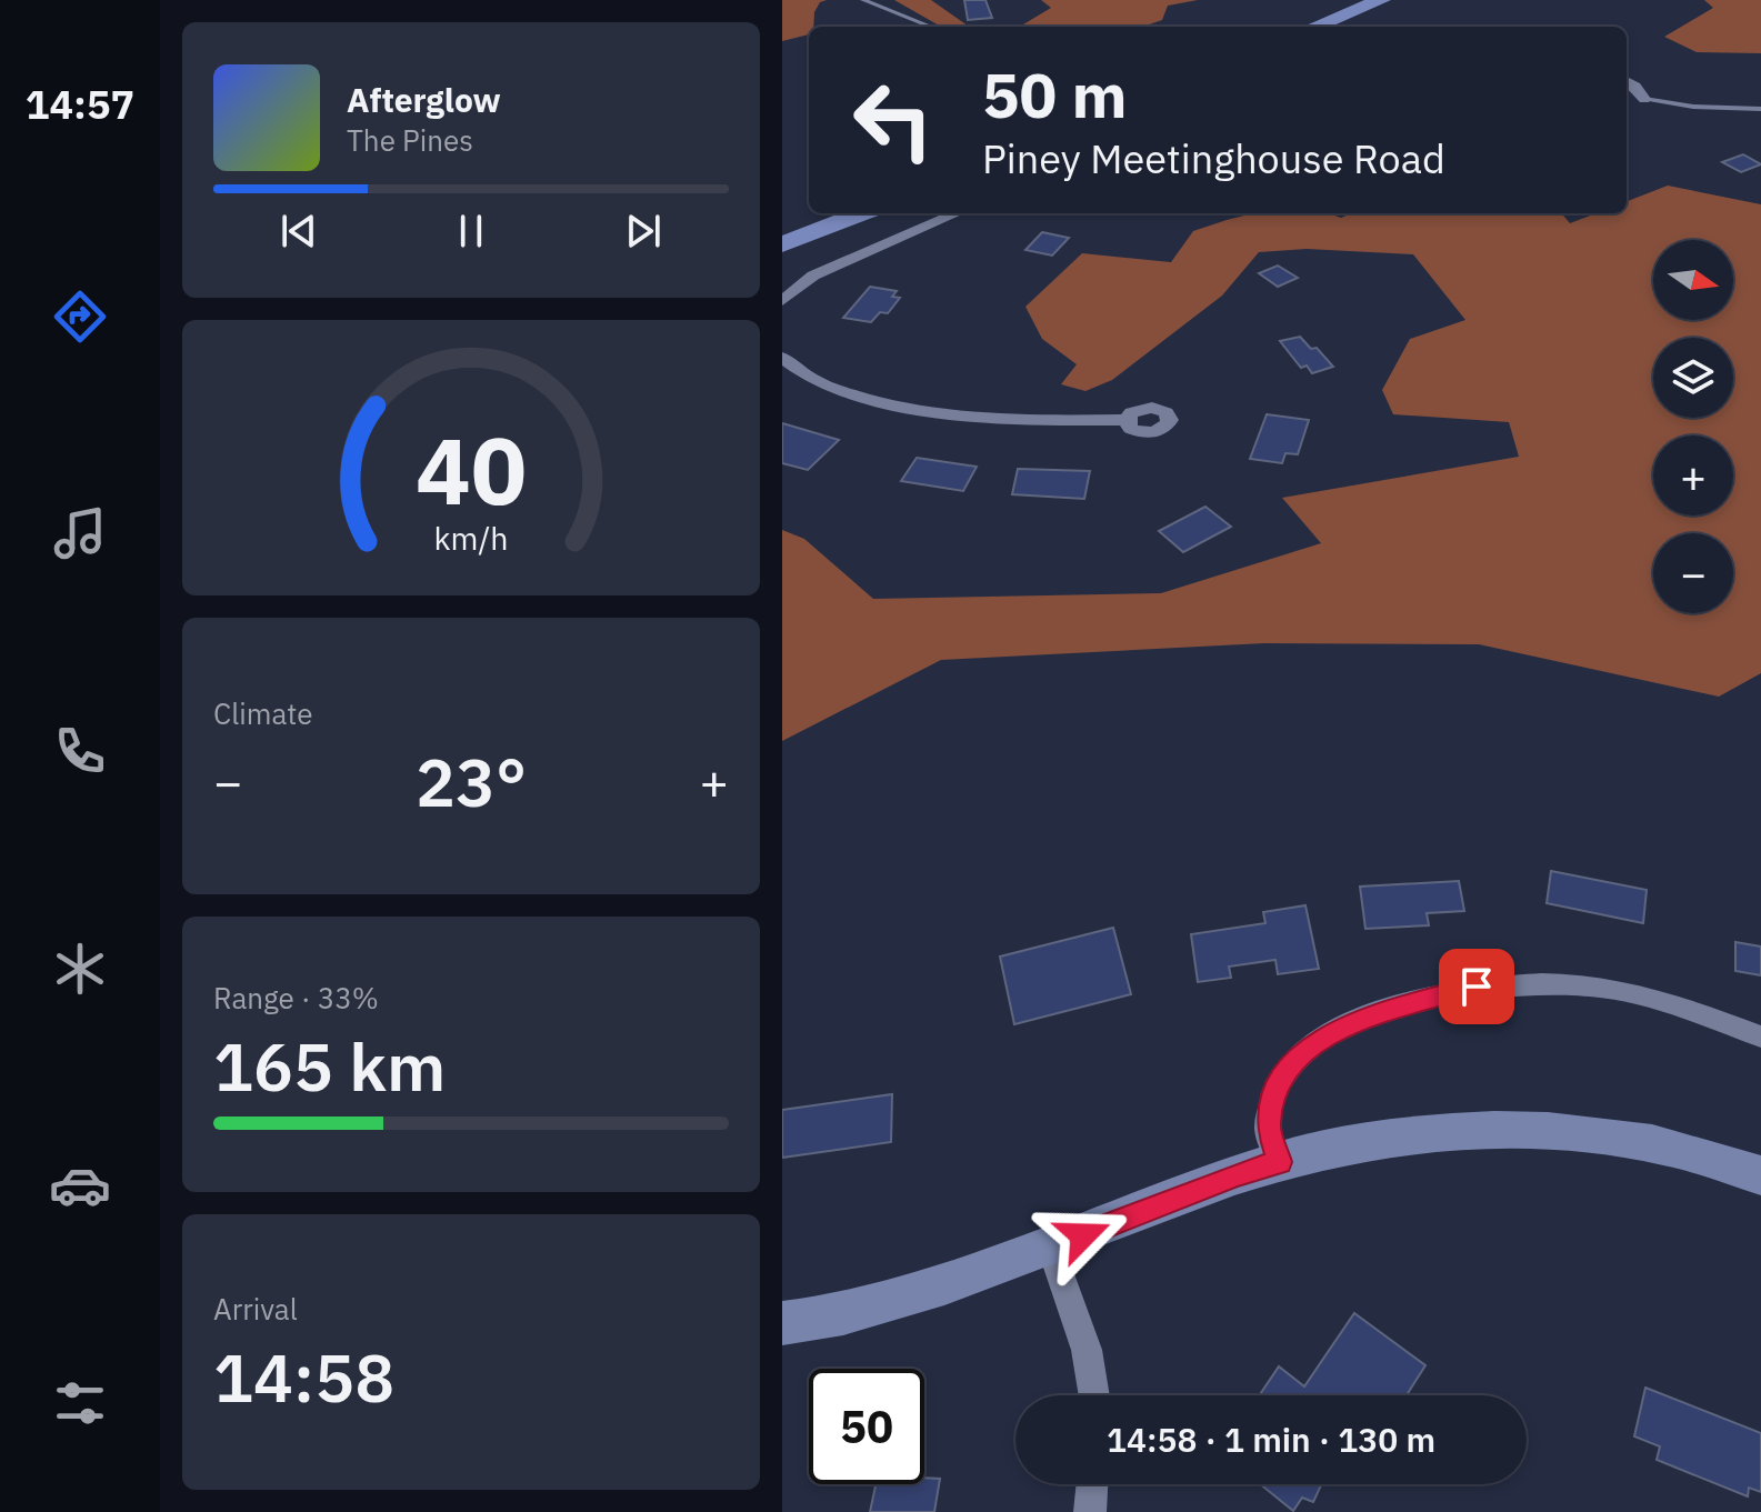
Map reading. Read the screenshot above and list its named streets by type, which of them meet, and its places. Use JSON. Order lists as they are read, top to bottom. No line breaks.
{"north":"right","page":{"tabs":"14:57","turn":["50 m","Piney Meetinghouse Road"],"song":["Afterglow","The Pines"],"map_buttons":["+","−"],"tile":["Climate",["Range · 33%","165 km"],["Arrival","14:58"]],"heat":["−","23°","+"],"limit":"50","trip":"14:58 · 1 min · 130 m","gauge":["40","km/h"]}}
